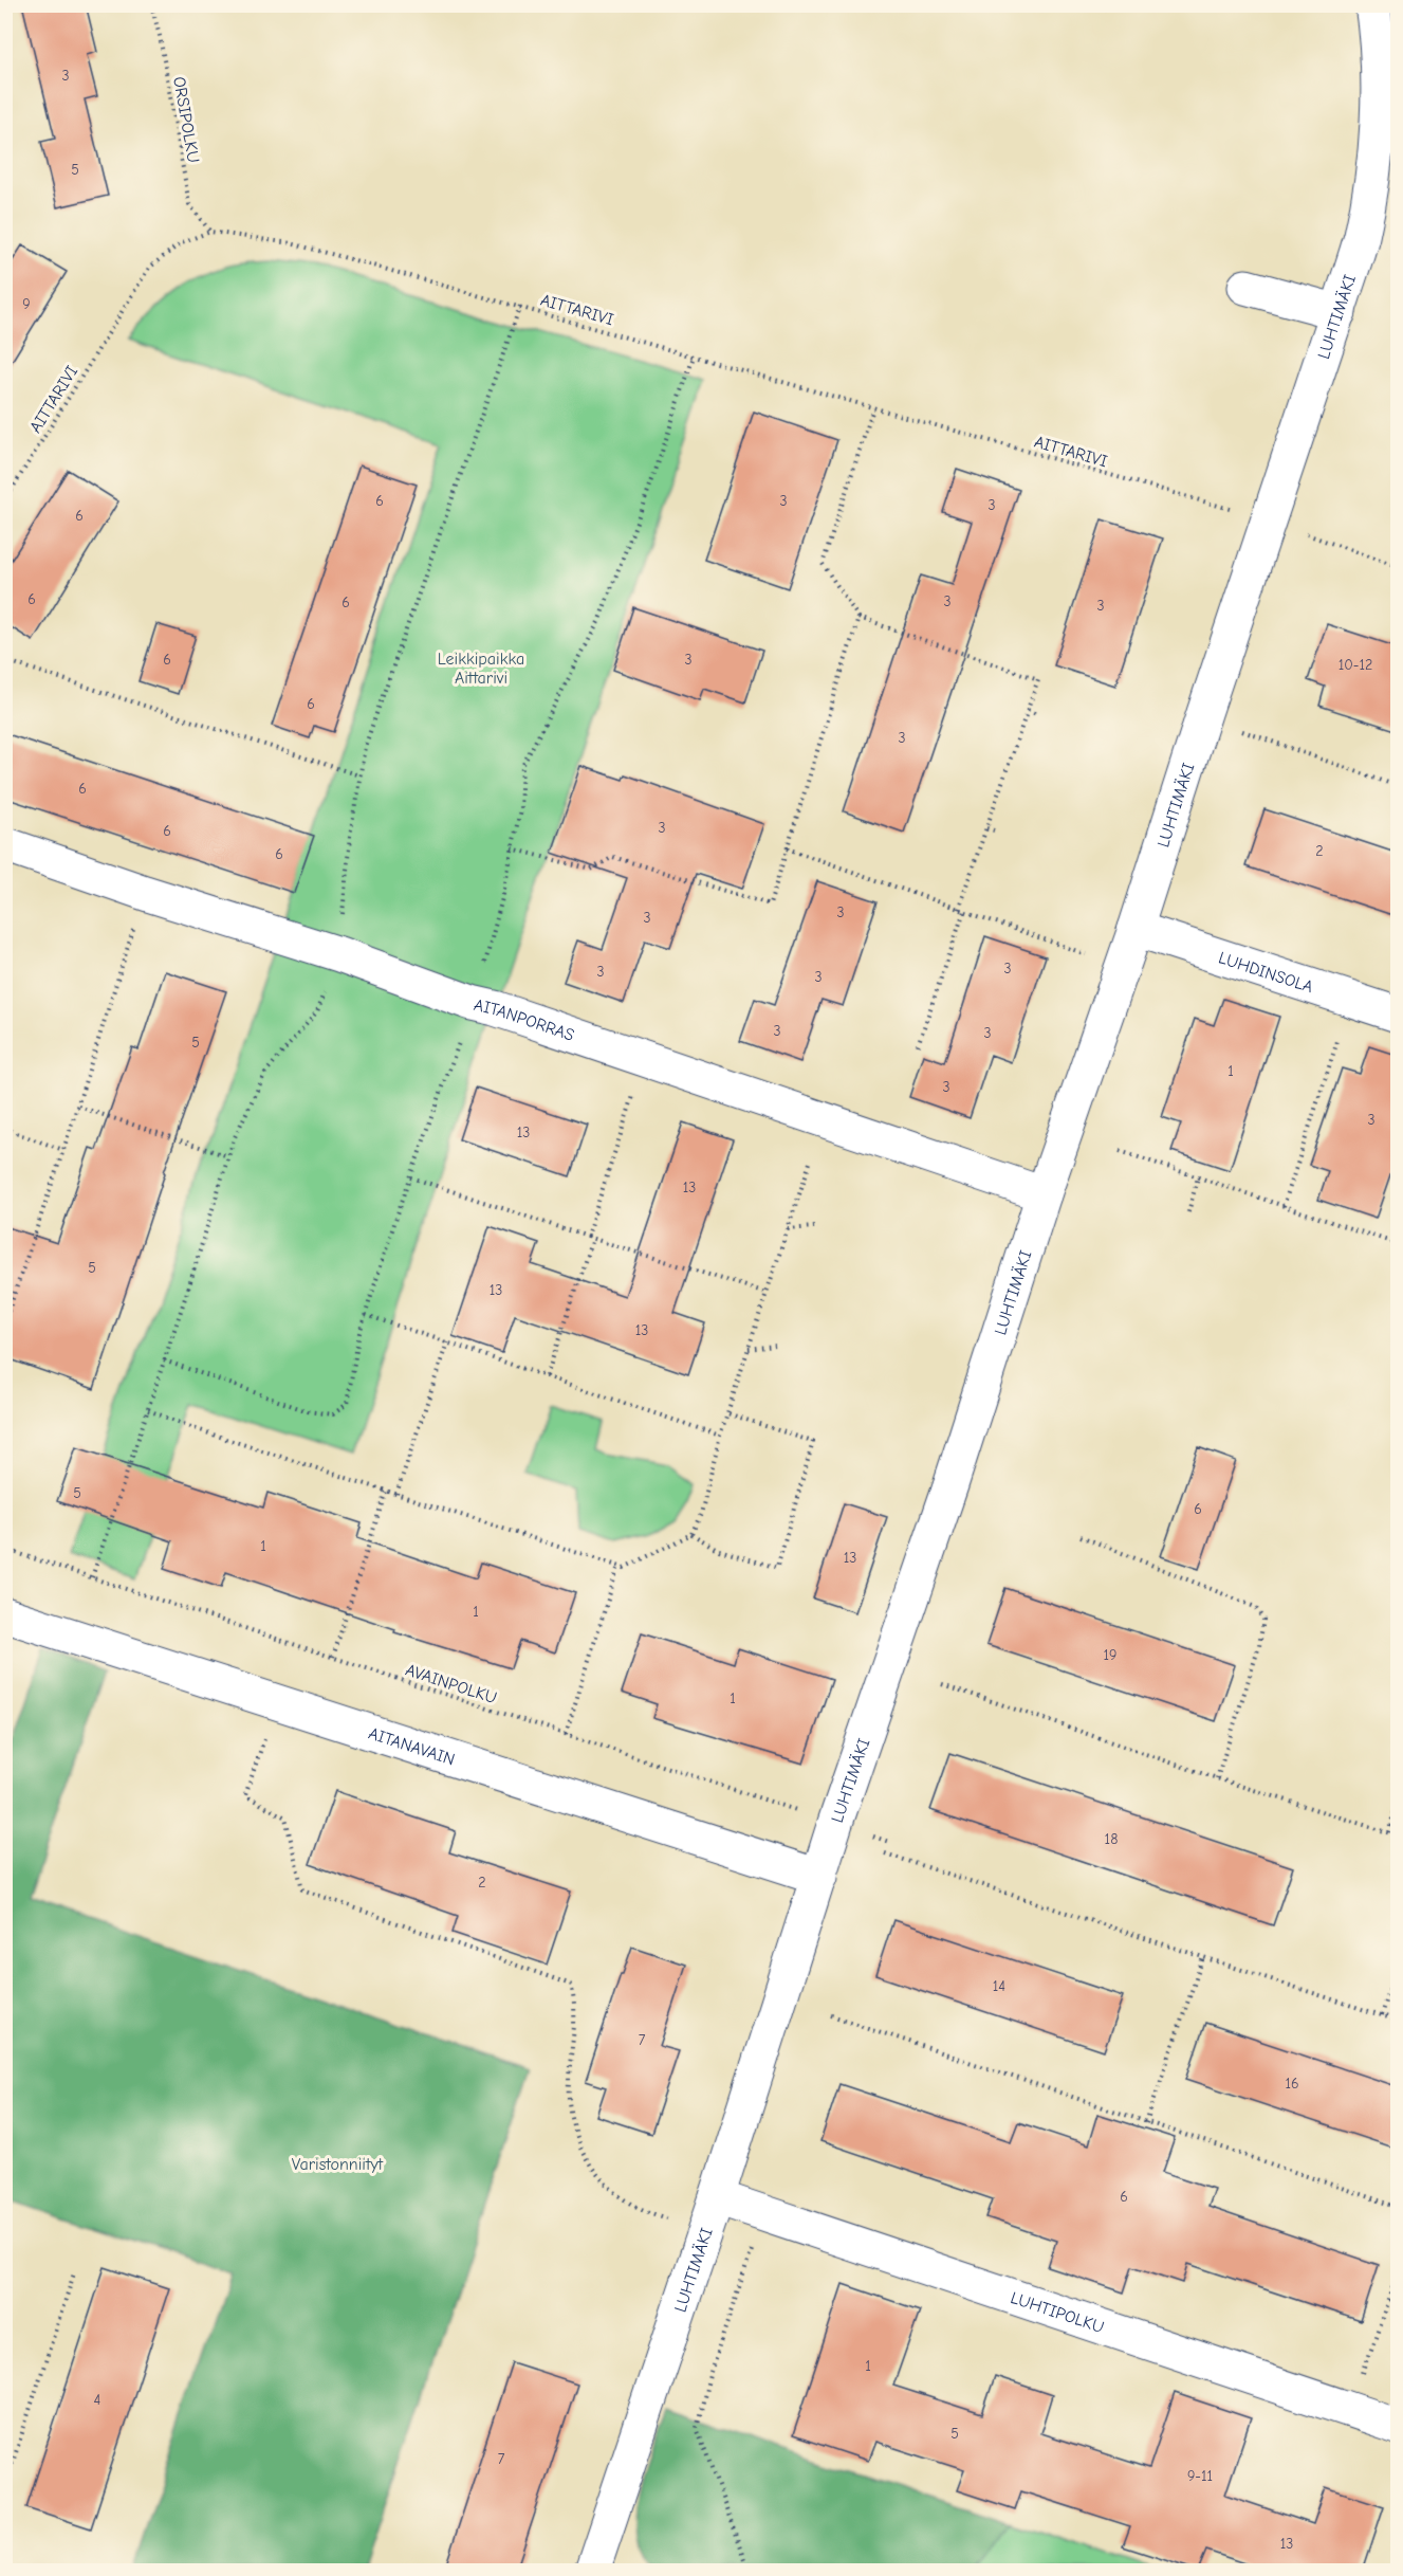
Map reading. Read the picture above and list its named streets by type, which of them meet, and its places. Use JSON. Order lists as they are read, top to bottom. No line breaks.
{"streets":{"street":["LUHTIMÄKI","LUHDINSOLA","AITANPORRAS","AITANAVAIN","LUHTIPOLKU"],"path":["ORSIPOLKU","AITTARIVI","AVAINPOLKU"]},"crossings":[["ORSIPOLKU","AITTARIVI"],["AITTARIVI","LUHTIMÄKI"],["LUHTIMÄKI","LUHDINSOLA"],["LUHTIMÄKI","AITANPORRAS"],["LUHTIMÄKI","AVAINPOLKU"],["LUHTIMÄKI","AITANAVAIN"],["LUHTIMÄKI","LUHTIPOLKU"]],"parks":["Leikkipaikka Aittarivi","Varistonniityt"],"house_numbers":["3","5","9","6","3","3","6","6","3","6","3","6","3","10-12","6","3","6","3","6","2","6","3","3","3","3","3","3","3","5","1","3","3","13","13","5","13","13","5","6","1","13","1","19","1","18","2","14","7","16","6","1","4","5","7","9-11","13"]}
